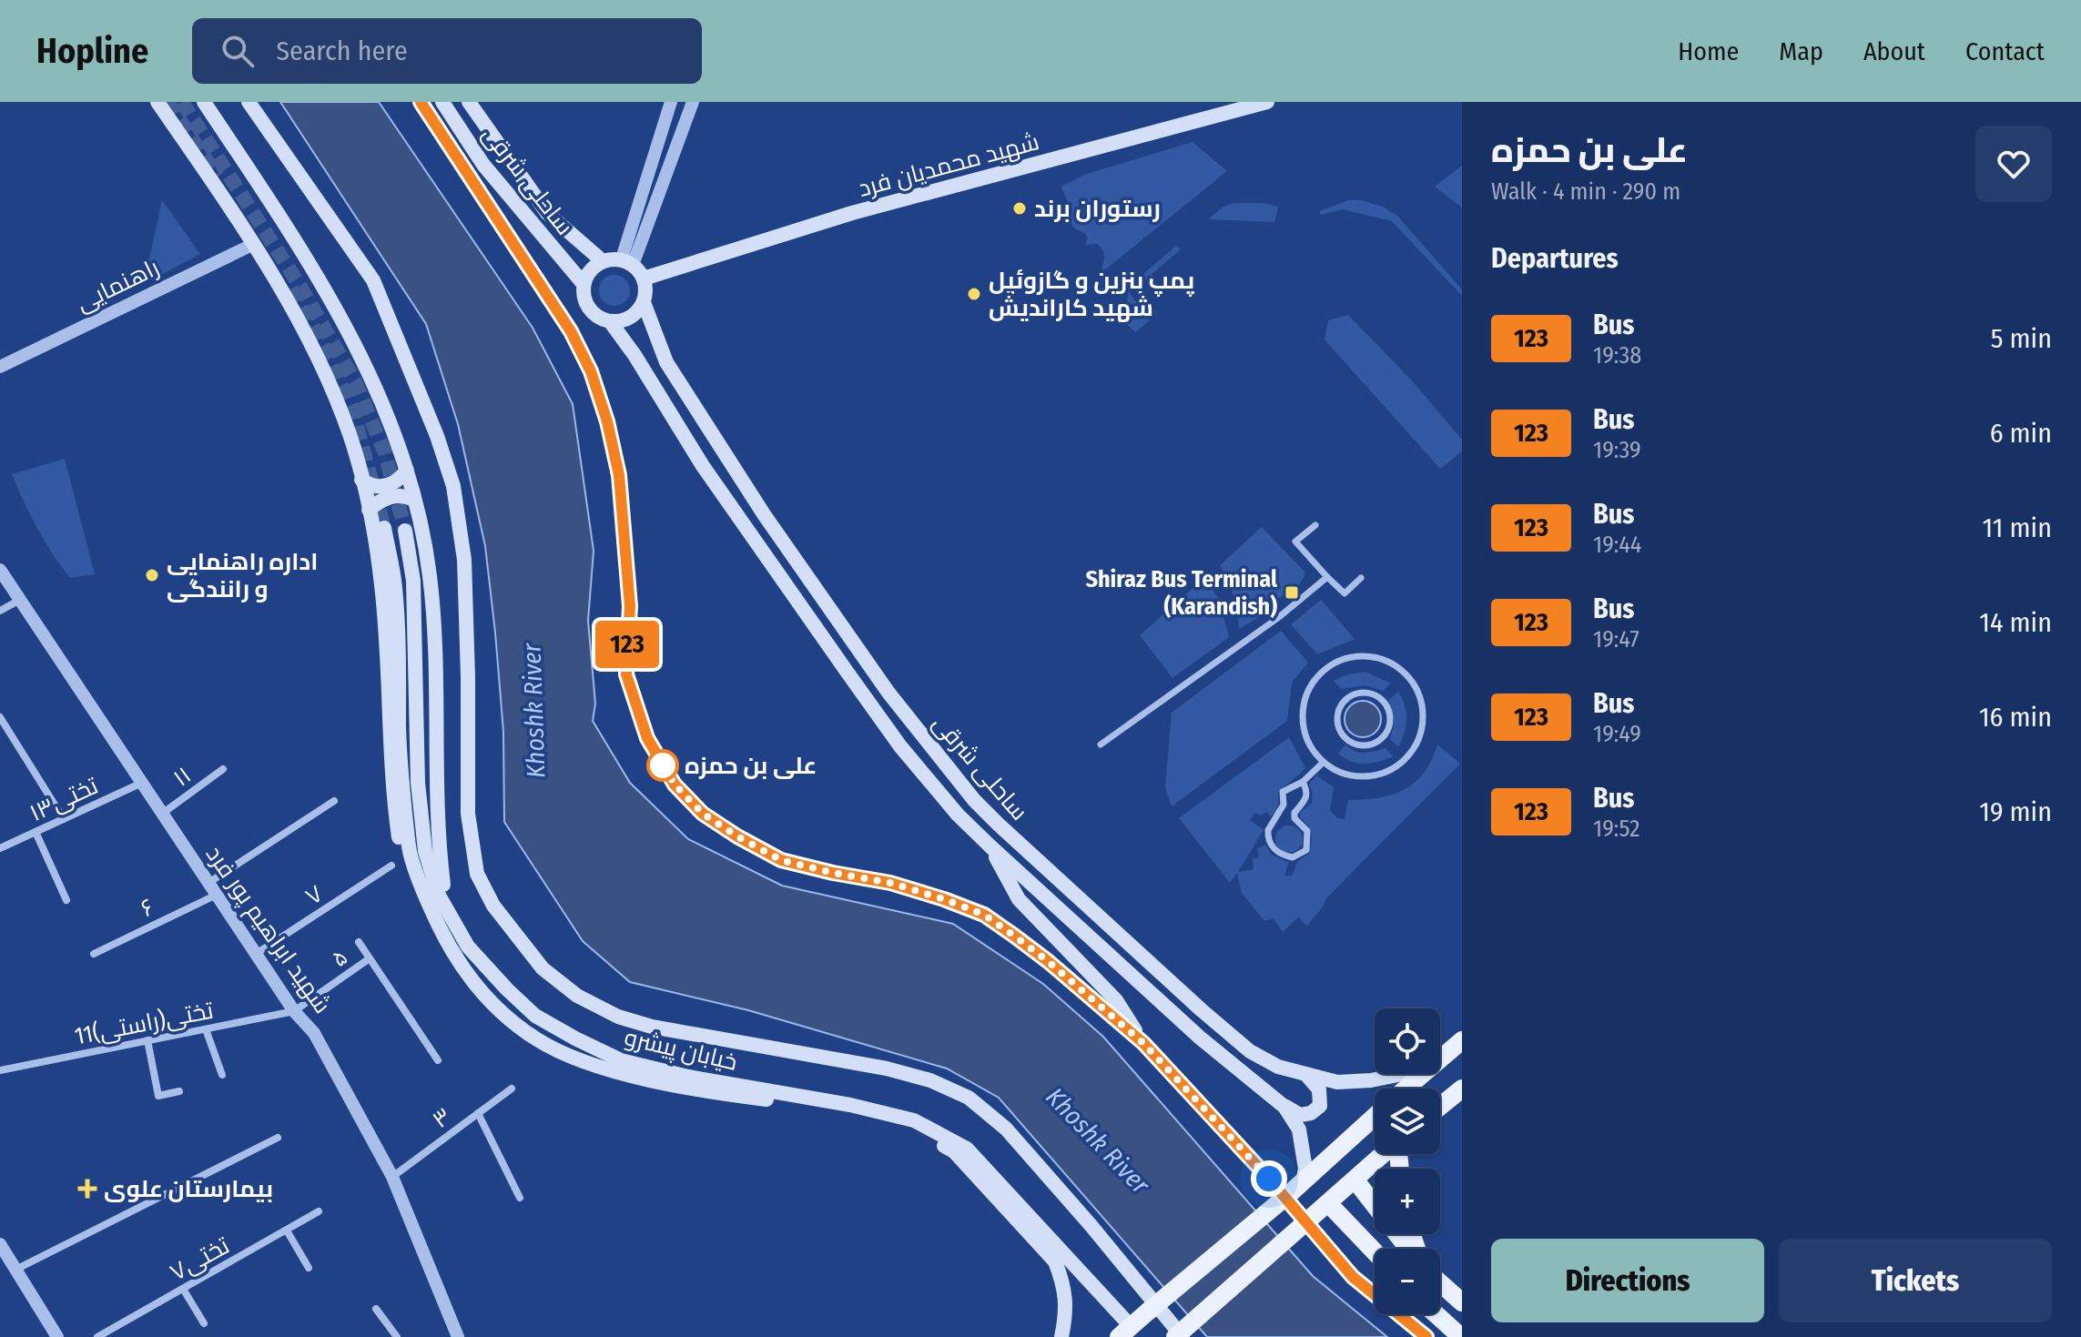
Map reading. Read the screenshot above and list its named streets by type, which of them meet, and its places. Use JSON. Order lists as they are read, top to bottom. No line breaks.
{"streets":{"main road":["شهید محمدیان فرد","ساحلی شرقی","خیابان پیشرو"],"street":["راهنمایی","۱۱","تختی۱۳","۷","۶","شهید ابراهیم پور فرد","۵","11تختی(راستی)","۳","تختی۷"]},"crossings":[["شهید محمدیان فرد","ساحلی شرقی"],["۱۱","شهید ابراهیم پور فرد"],["تختی۱۳","شهید ابراهیم پور فرد"],["۷","شهید ابراهیم پور فرد"],["۶","شهید ابراهیم پور فرد"],["شهید ابراهیم پور فرد","۵"],["شهید ابراهیم پور فرد","11تختی(راستی)"],["شهید ابراهیم پور فرد","۳"],["۵","11تختی(راستی)"]],"water":["Khoshk River"],"places":{"other":["رستوران برند","پمپ بنزین و گازوئیل شهید کاراندیش","اداره راهنمایی و رانندگی","علی بن حمزه"],"transit":["Shiraz Bus Terminal (Karandish)"],"health":["بیمارستان علوی"]},"lines":["bus line 123"],"page":{"header":"Hopline","search":"Search here","nav":["Home","Map","About","Contact"],"on_map":"123","heading":[["علی بن حمزه","Walk · 4 min · 290 m"],"Departures"],"list":[{"mark":"123","name":"Bus","note":"19:38","value":"5 min"},{"mark":"123","name":"Bus","note":"19:39","value":"6 min"},{"mark":"123","name":"Bus","note":"19:44","value":"11 min"},{"mark":"123","name":"Bus","note":"19:47","value":"14 min"},{"mark":"123","name":"Bus","note":"19:49","value":"16 min"},{"mark":"123","name":"Bus","note":"19:52","value":"19 min"}],"map_buttons":["+","−"],"buttons":["Directions","Tickets"]}}
